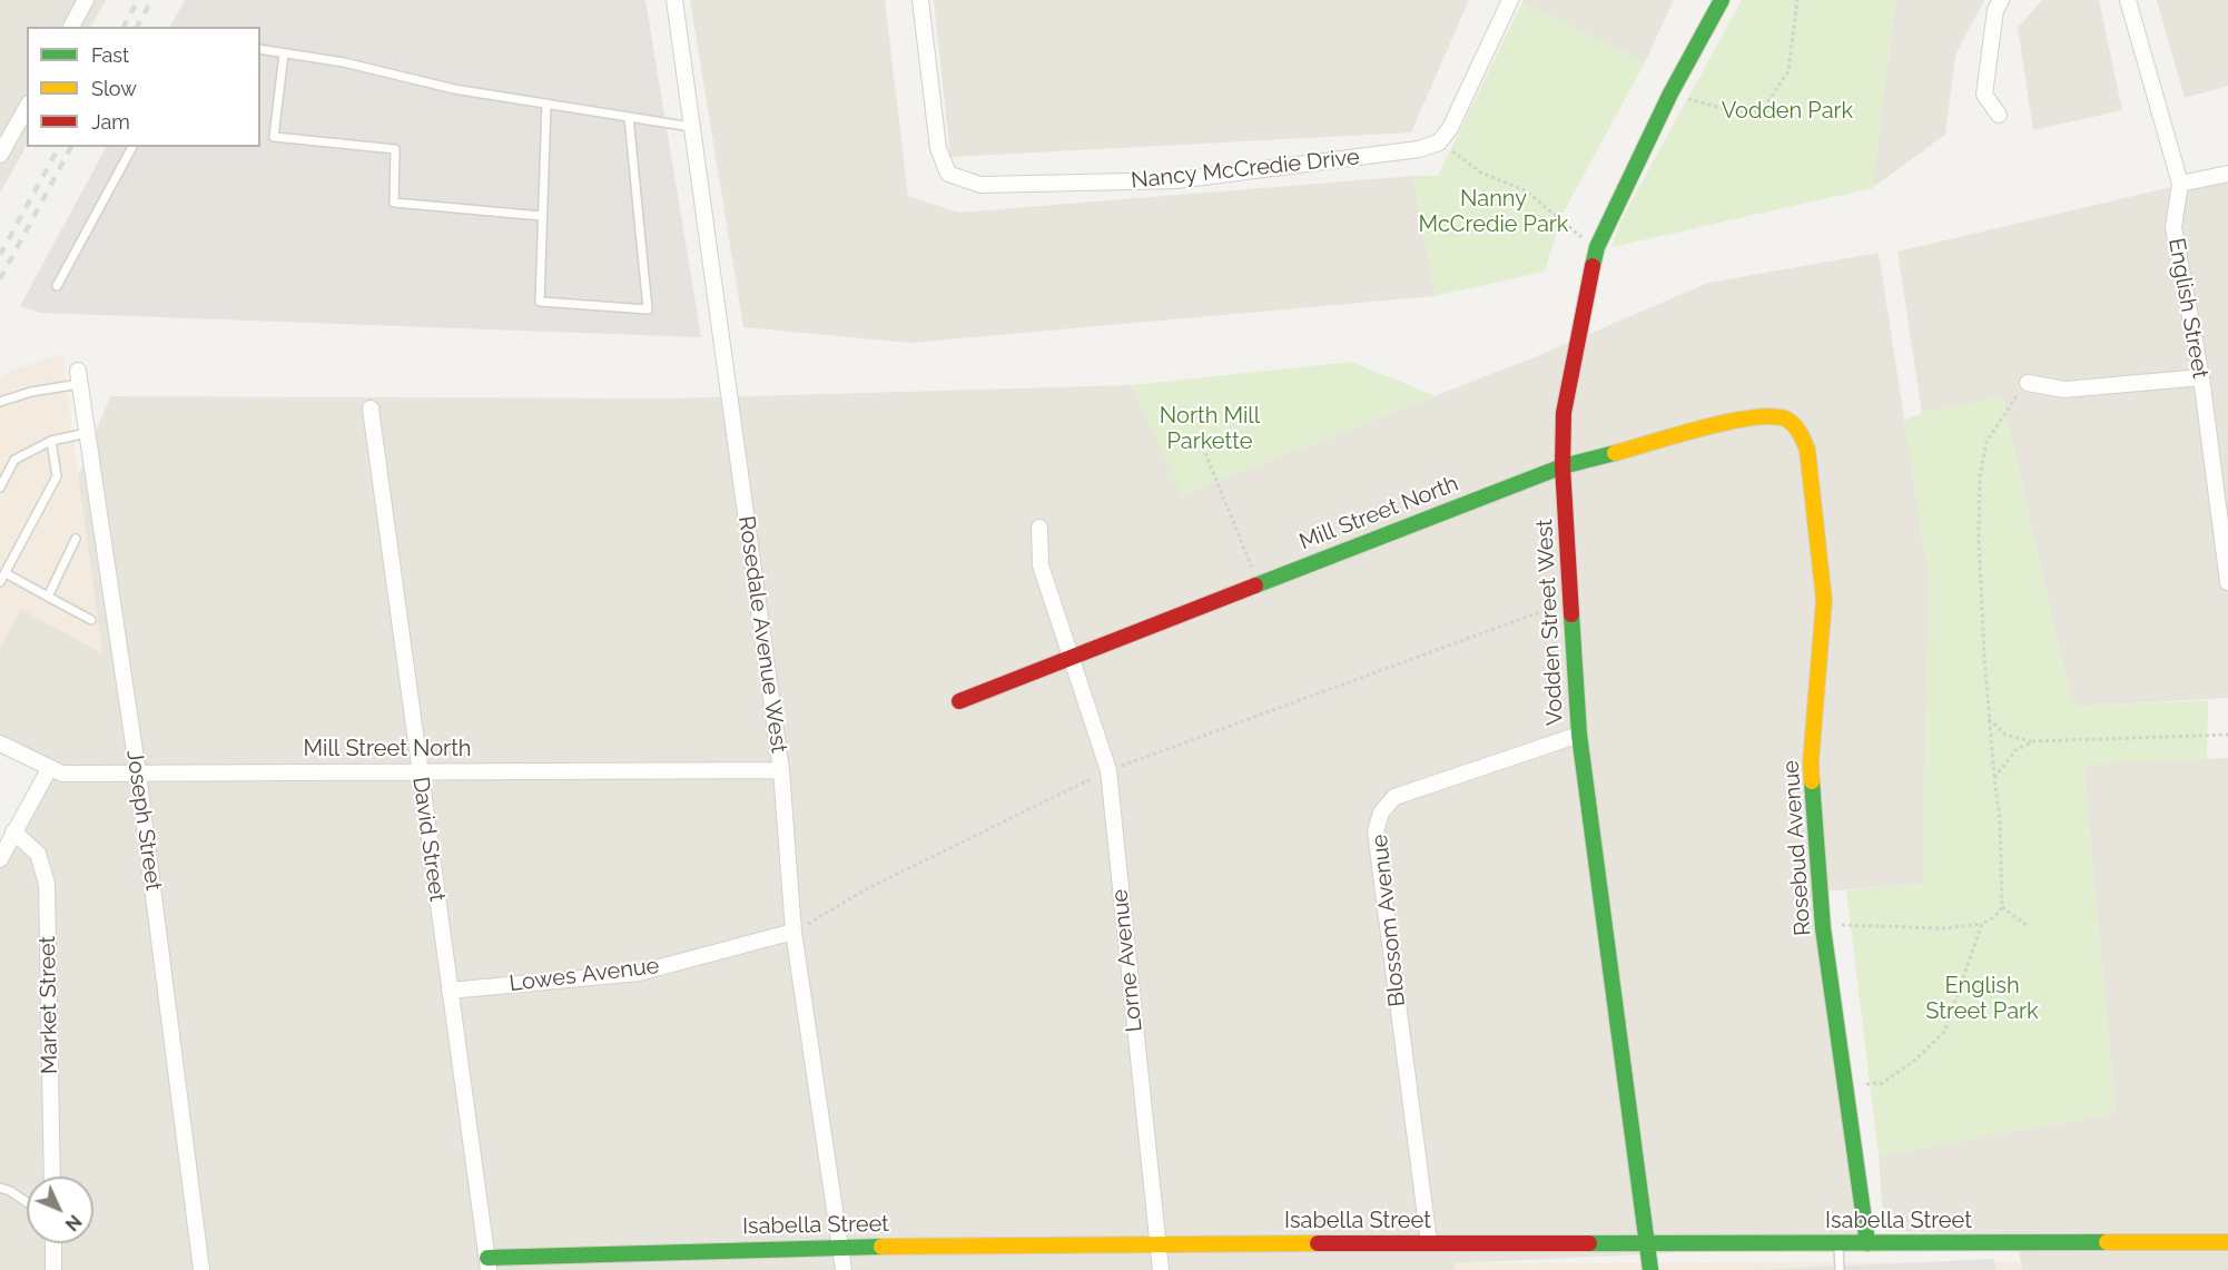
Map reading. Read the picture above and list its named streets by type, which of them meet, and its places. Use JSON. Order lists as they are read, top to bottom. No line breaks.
{"streets":{"street":["Nancy McCredie Drive","English Street","Mill Street North","Vodden Street West","Rosedale Avenue West","Joseph Street","David Street","Rosebud Avenue","Blossom Avenue","Lorne Avenue","Lowes Avenue","Market Street","Isabella Street"]},"crossings":[["Mill Street North","Vodden Street West"],["Mill Street North","Rosedale Avenue West"],["Mill Street North","Joseph Street"],["Mill Street North","David Street"],["Mill Street North","Rosebud Avenue"],["Mill Street North","Lorne Avenue"],["Vodden Street West","Blossom Avenue"],["Vodden Street West","Isabella Street"],["Rosedale Avenue West","Lowes Avenue"],["Rosedale Avenue West","Isabella Street"],["David Street","Lowes Avenue"],["David Street","Isabella Street"],["Rosebud Avenue","Isabella Street"],["Blossom Avenue","Isabella Street"],["Lorne Avenue","Isabella Street"]],"parks":["Vodden Park","Nanny McCredie Park","North Mill Parkette","English Street Park"],"legend":["Fast","Slow","Jam"],"north":"bottom right"}
